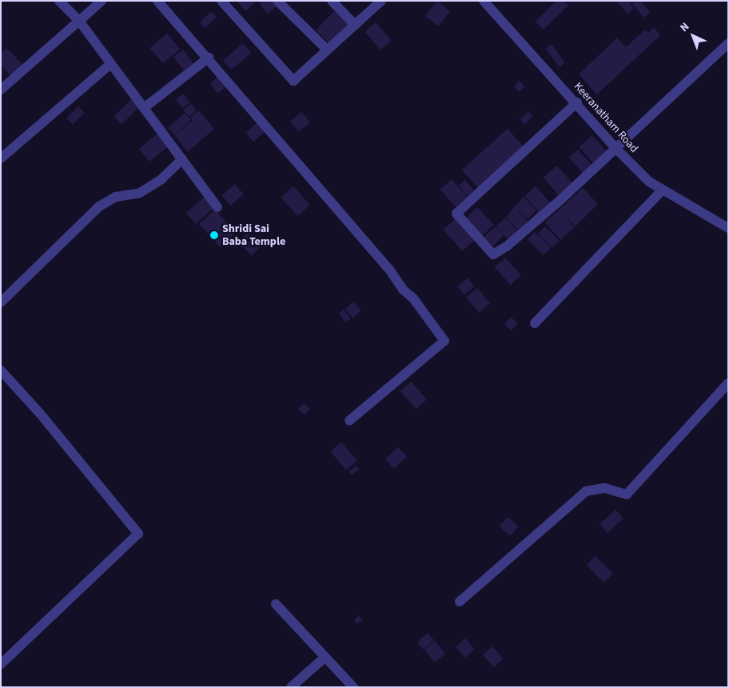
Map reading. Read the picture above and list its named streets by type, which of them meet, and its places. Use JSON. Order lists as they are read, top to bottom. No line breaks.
{"streets":{"street":["Keeranatham Road"]},"places":["Shridi Sai Baba Temple"],"north":"top left"}
